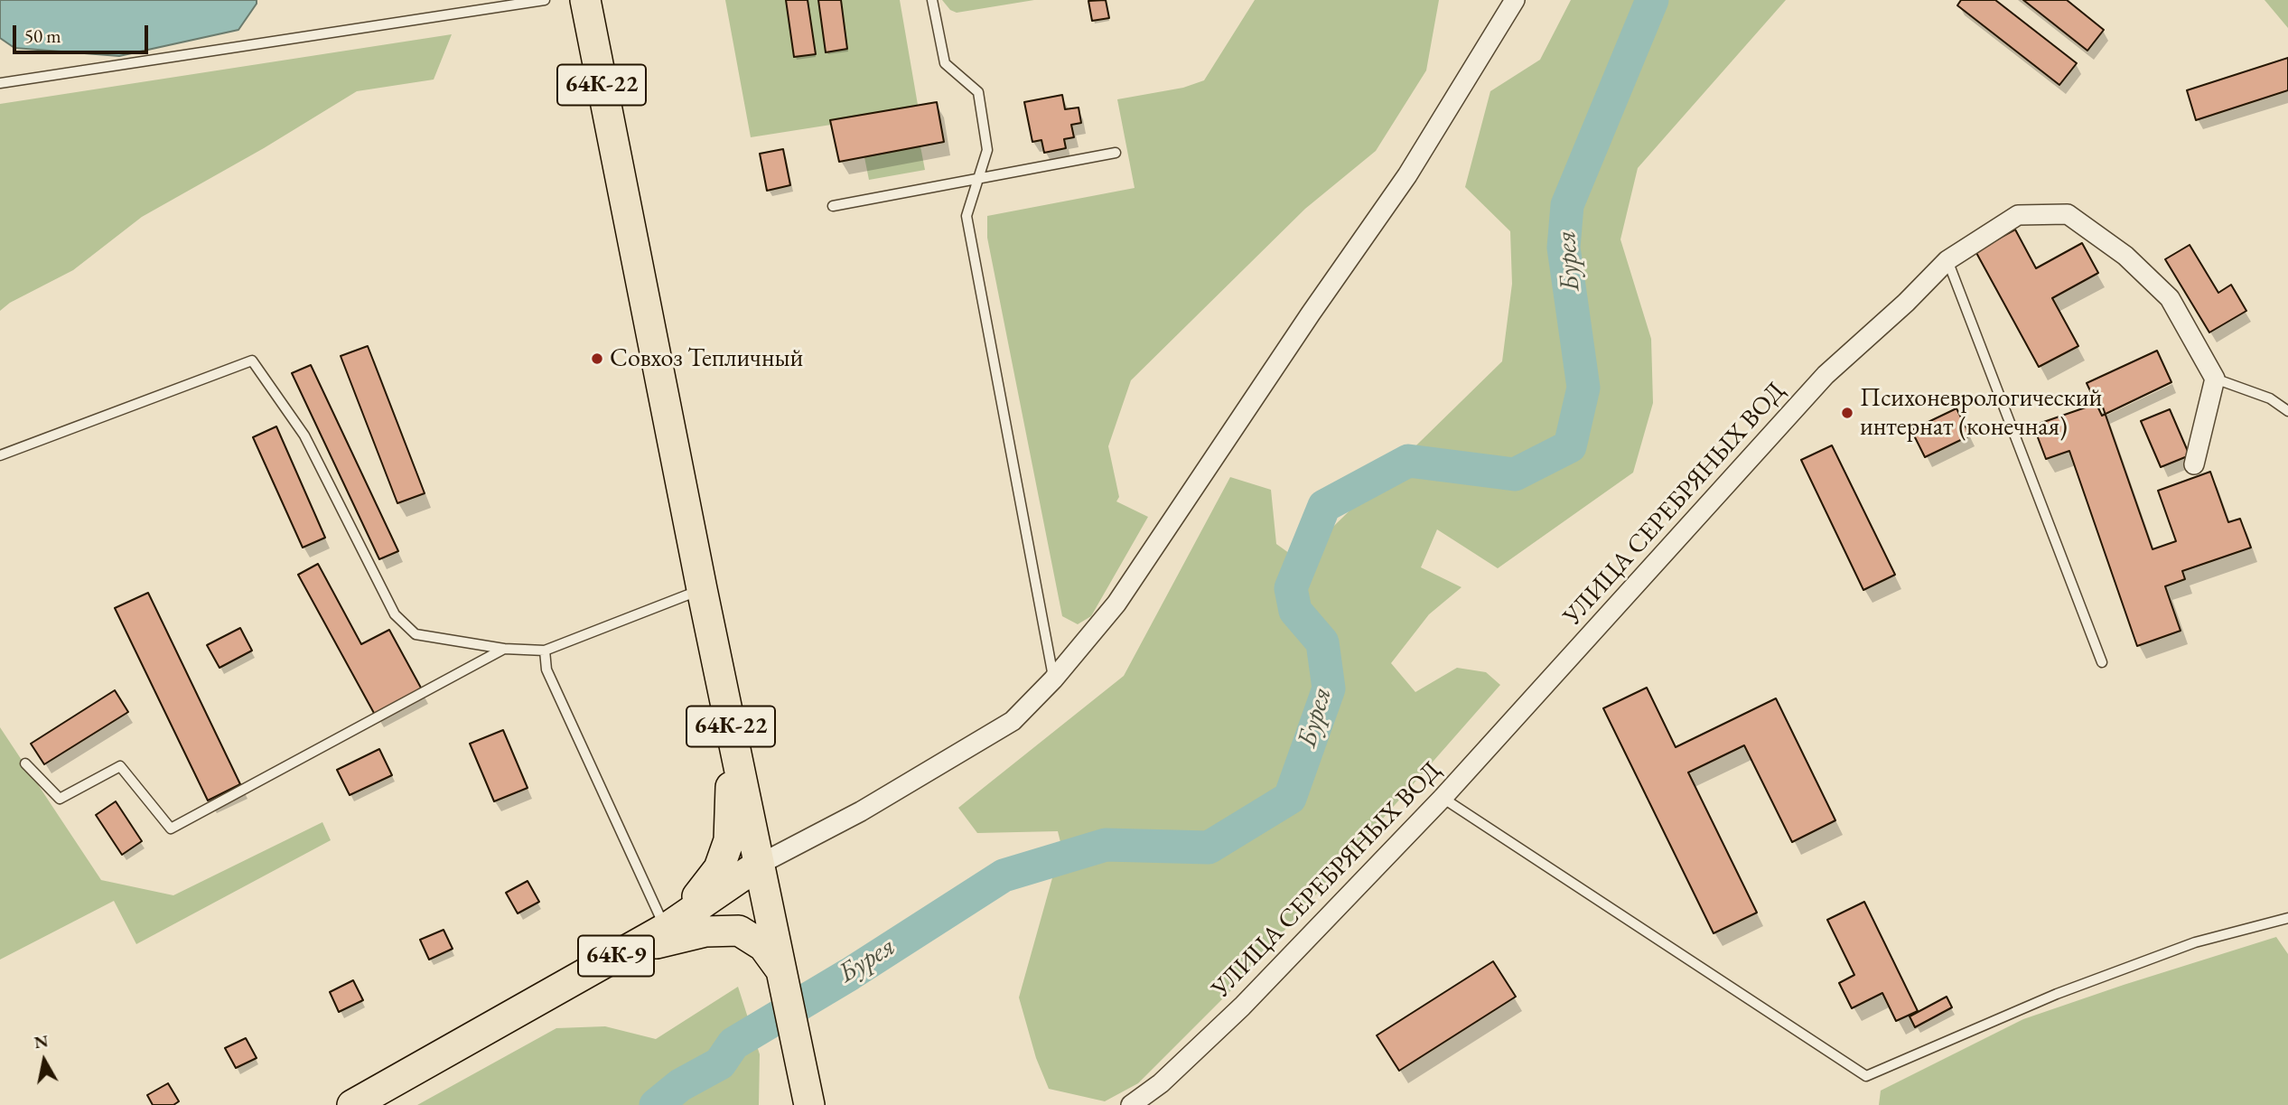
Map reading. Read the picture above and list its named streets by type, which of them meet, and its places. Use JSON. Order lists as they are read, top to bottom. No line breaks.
{"streets":{"main road":["64К-22","64К-9"],"street":["УЛИЦА СЕРЕБРЯНЫХ ВОД"]},"crossings":[["64К-22","64К-9"]],"water":["Бурея"],"places":["Совхоз Тепличный","Психоневрологический интернат (конечная)"],"scale_bar":"50 m","north":"top"}
